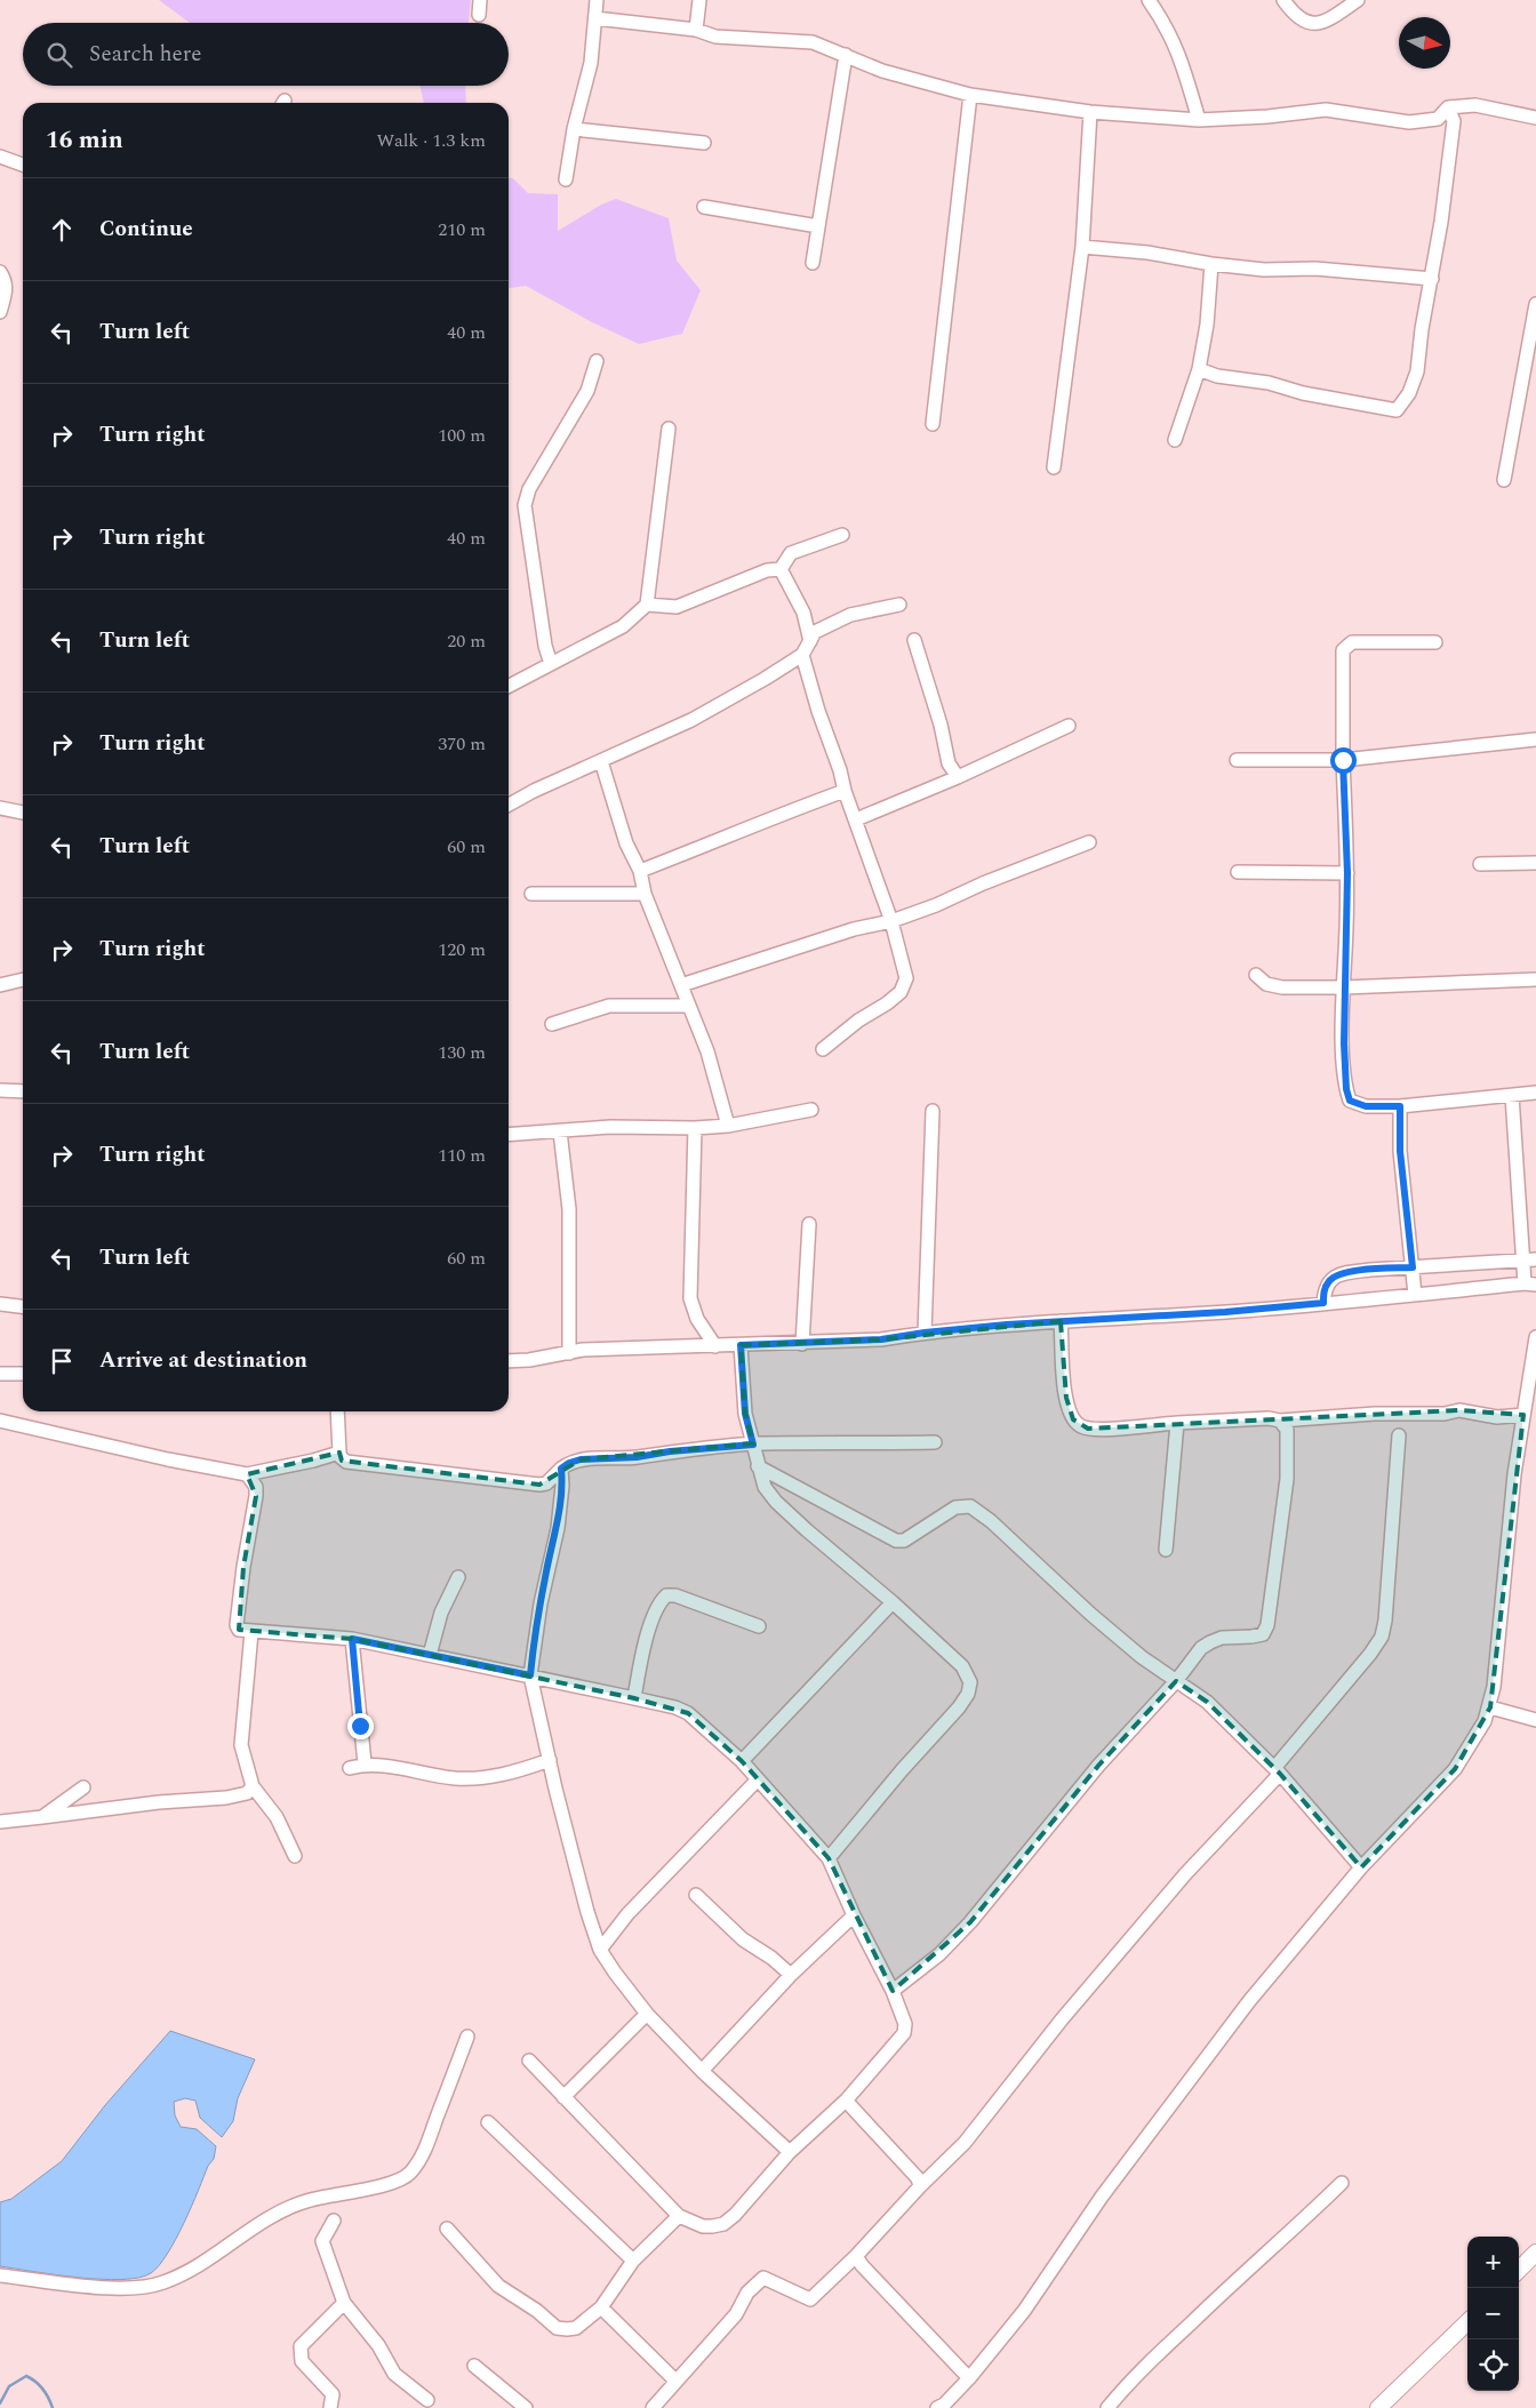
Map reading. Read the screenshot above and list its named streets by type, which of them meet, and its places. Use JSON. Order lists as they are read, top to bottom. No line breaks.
{"north":"right","page":{"search":"Search here","heading":["16 min","Walk · 1.3 km"],"list":[["Continue","210 m"],["Turn left","40 m"],["Turn right","100 m"],["Turn right","40 m"],["Turn left","20 m"],["Turn right","370 m"],["Turn left","60 m"],["Turn right","120 m"],["Turn left","130 m"],["Turn right","110 m"],["Turn left","60 m"],"Arrive at destination"],"map_buttons":["+","−"]}}
